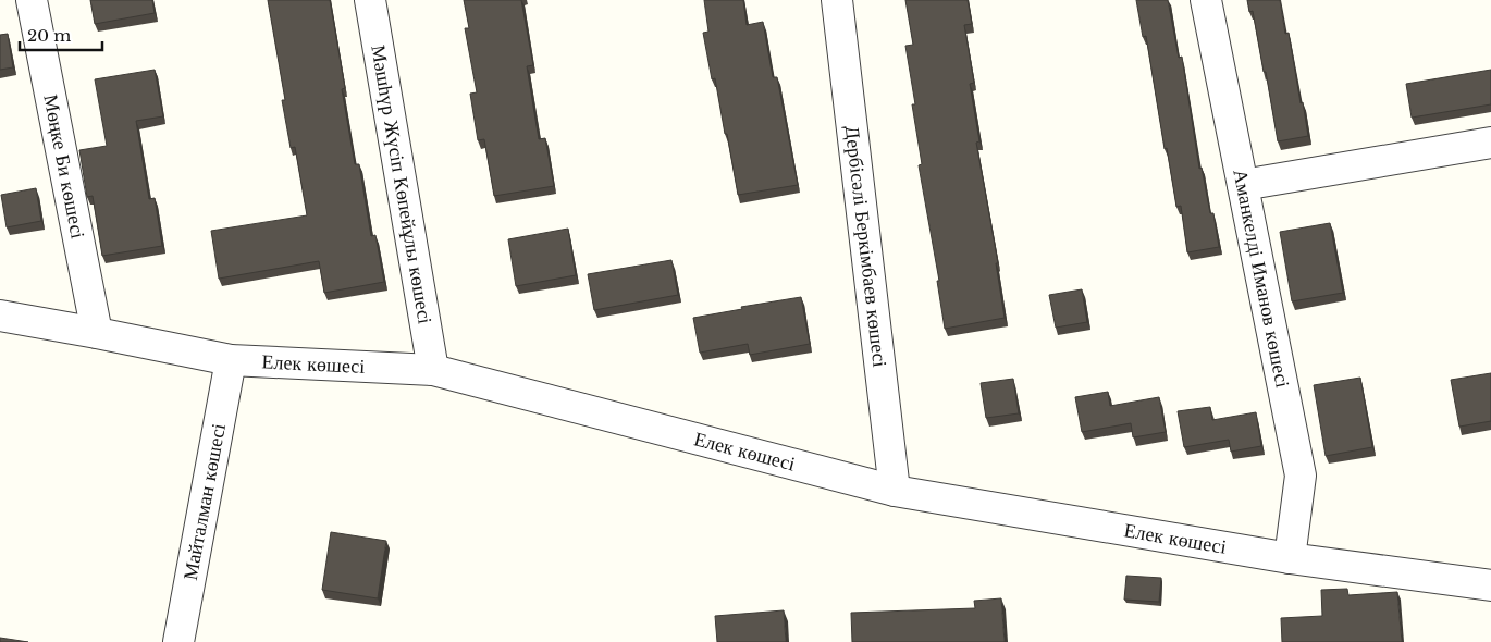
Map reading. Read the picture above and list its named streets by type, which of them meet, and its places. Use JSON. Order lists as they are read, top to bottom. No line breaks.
{"streets":{"street":["Мөңке Би көшесі","Мәшһүр Жүсіп Көпейұлы көшесі","Дербісәлі Беркімбаев көшесі","Аманкелді Иманов көшесі","Елек көшесі","Майталман көшесі"]},"crossings":[["Мөңке Би көшесі","Елек көшесі"],["Мәшһүр Жүсіп Көпейұлы көшесі","Елек көшесі"],["Дербісәлі Беркімбаев көшесі","Елек көшесі"],["Аманкелді Иманов көшесі","Елек көшесі"],["Елек көшесі","Майталман көшесі"]],"scale_bar":"20 m"}
